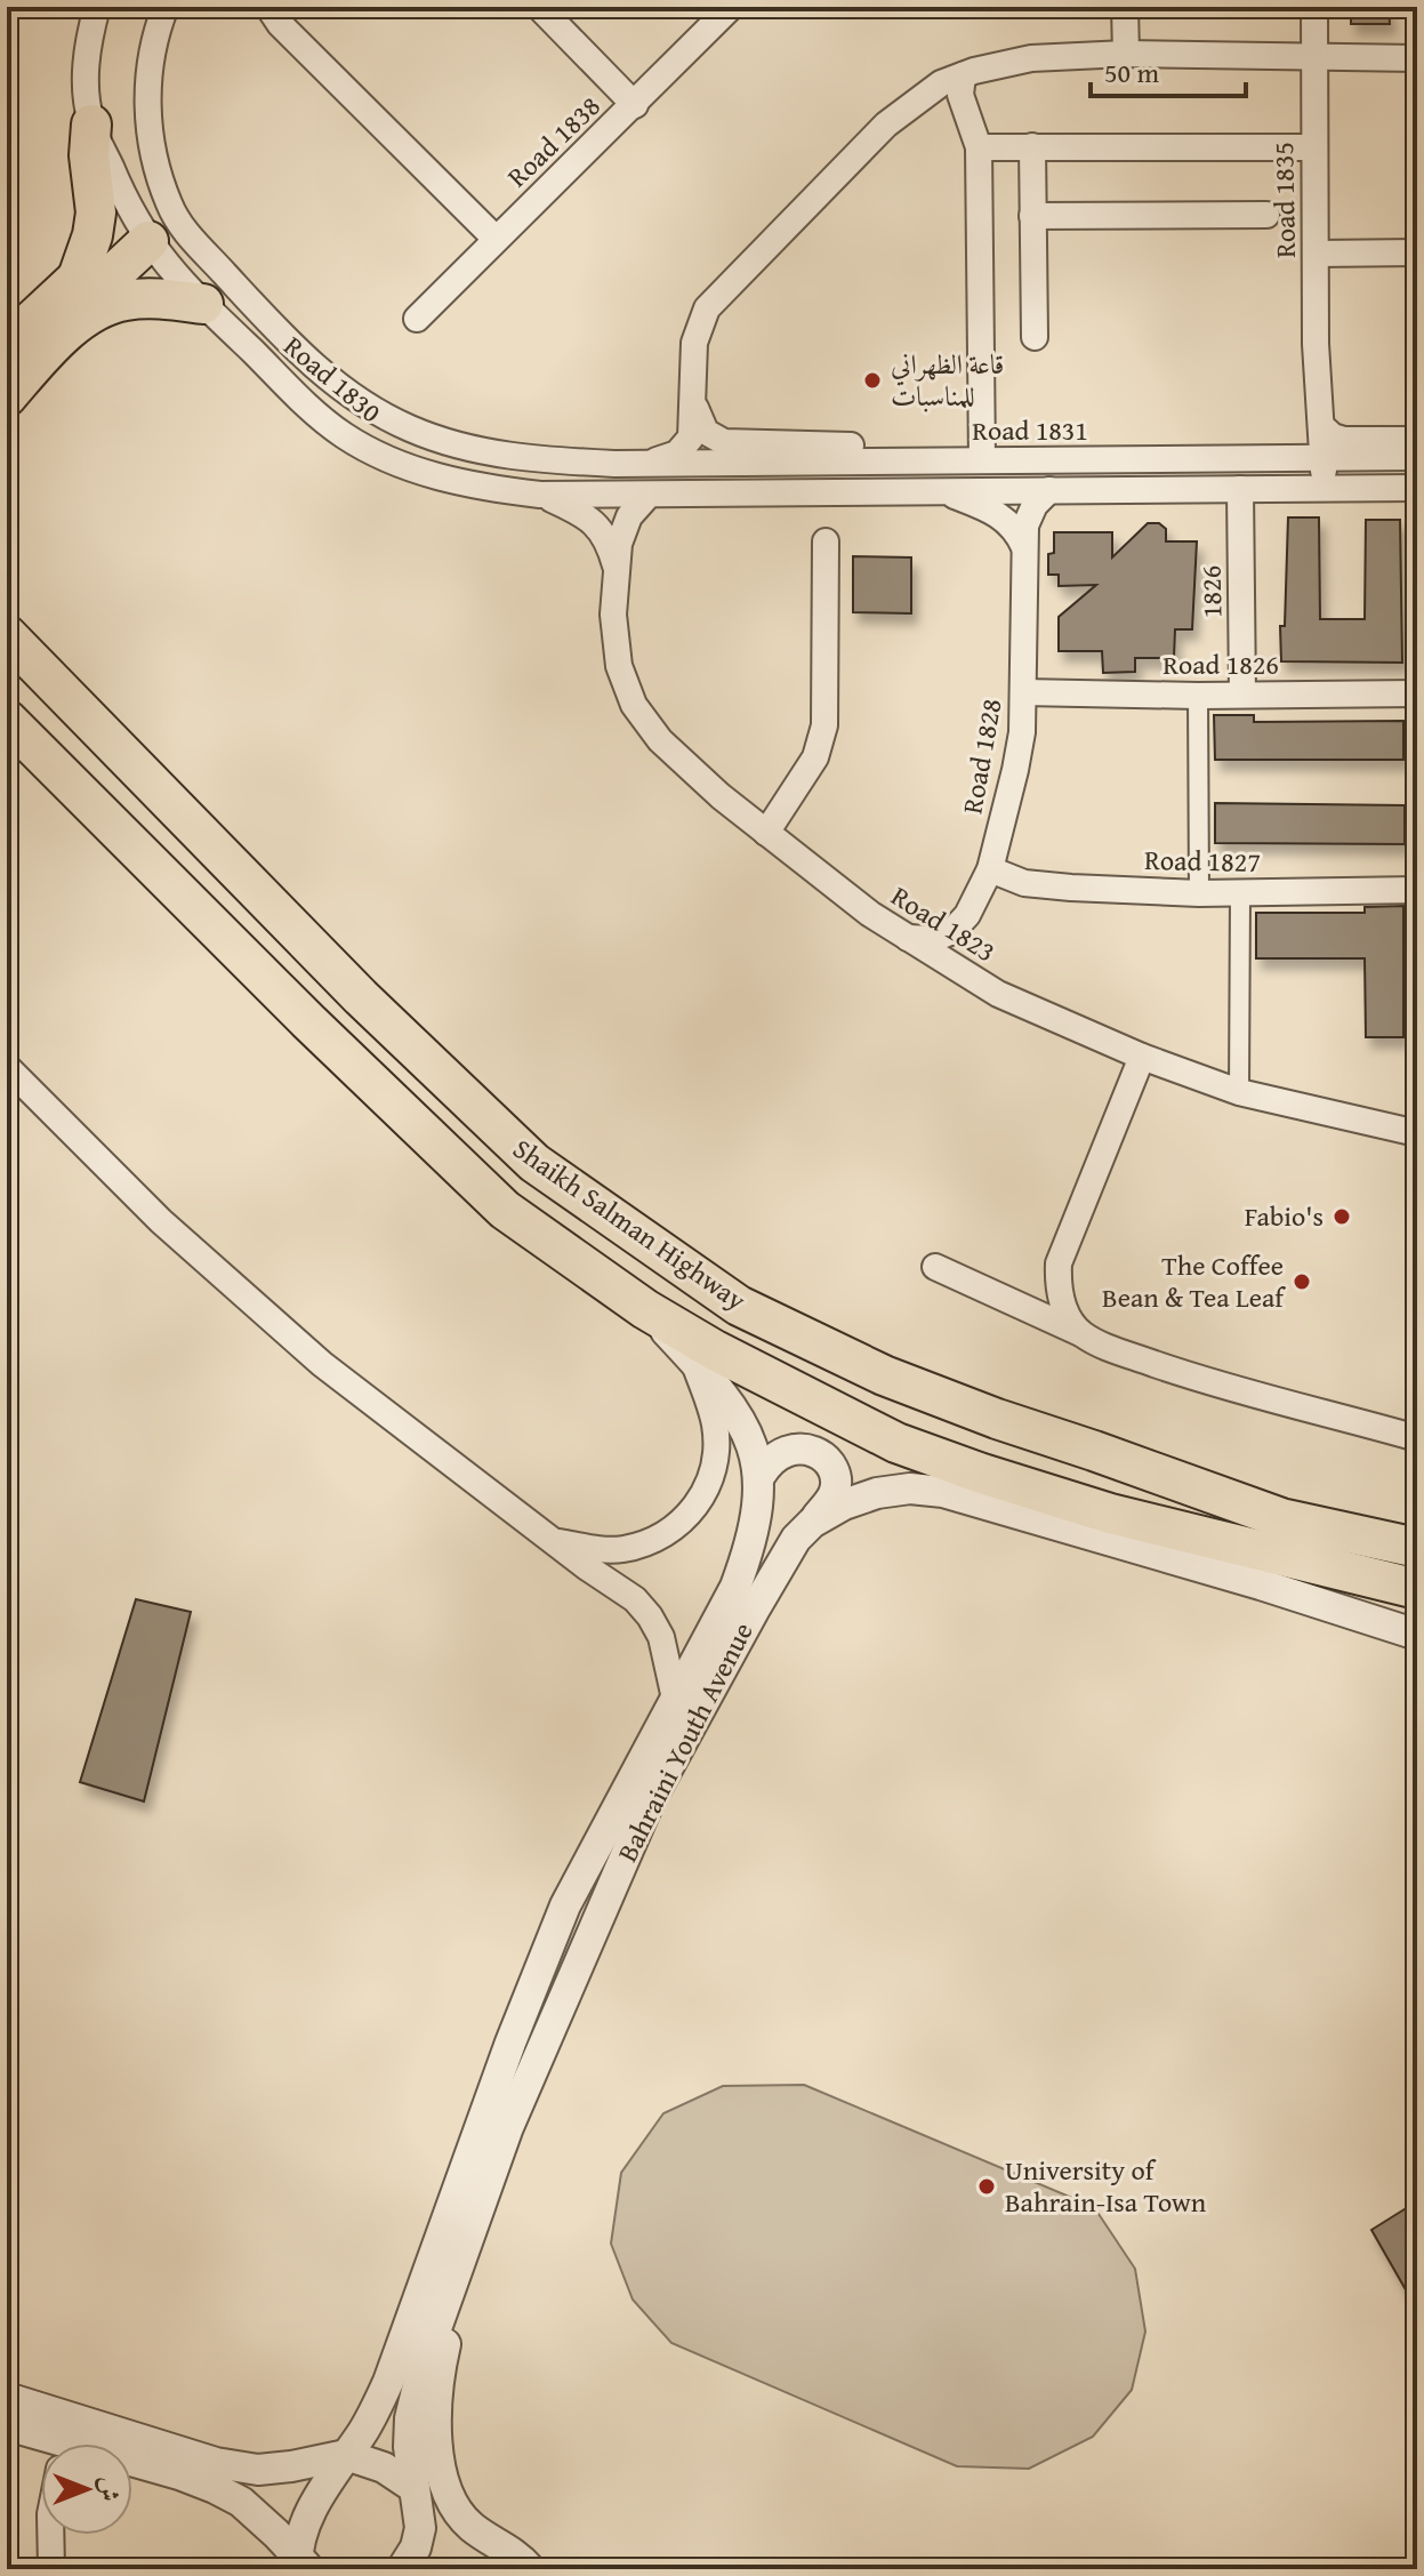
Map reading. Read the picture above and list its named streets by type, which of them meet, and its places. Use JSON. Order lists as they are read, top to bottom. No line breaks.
{"streets":{"main road":["Shaikh Salman Highway"],"street":["Road 1838","Road 1835","Road 1830","Road 1831","1826","Road 1826","Road 1828","Road 1827","Road 1823","Bahraini Youth Avenue"]},"crossings":[["Road 1835","Road 1831"],["Road 1830","Road 1831"],["Road 1830","Road 1823"],["1826","Road 1826"],["Road 1826","Road 1828"],["Road 1828","Road 1827"],["Road 1828","Road 1823"],["Shaikh Salman Highway","Bahraini Youth Avenue"]],"places":["قاعة الظهراني للمناسبات","Fabio's","The Coffee Bean & Tea Leaf","University of Bahrain-Isa Town"],"scale_bar":"50 m","north":"right"}
